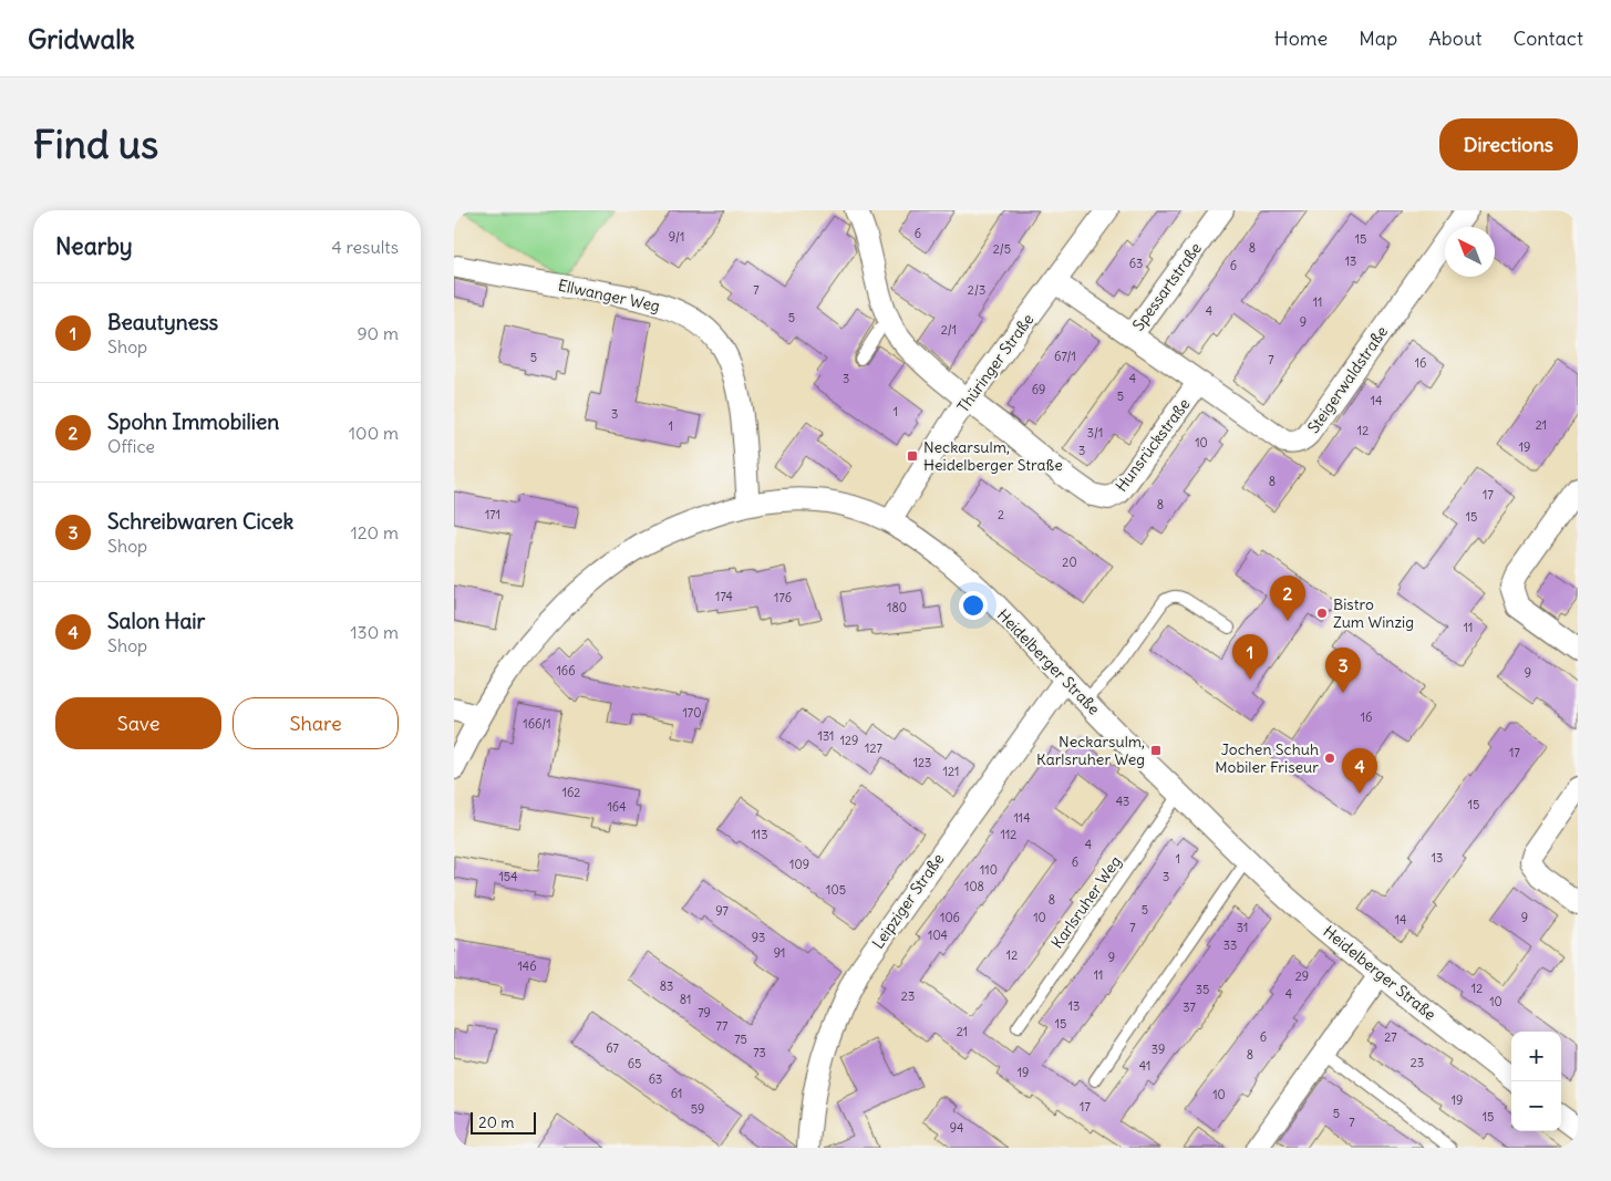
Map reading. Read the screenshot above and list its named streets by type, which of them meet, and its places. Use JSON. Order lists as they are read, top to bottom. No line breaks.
{"streets":{"street":["Spessartstraße","Ellwanger Weg","Thüringer Straße","Steigerwaldstraße","Hunsrückstraße","Heidelberger Straße","Leipziger Straße"],"lane":["Karlsruher Weg"]},"crossings":[["Spessartstraße","Steigerwaldstraße"],["Ellwanger Weg","Heidelberger Straße"],["Thüringer Straße","Steigerwaldstraße"],["Thüringer Straße","Hunsrückstraße"],["Thüringer Straße","Heidelberger Straße"],["Steigerwaldstraße","Hunsrückstraße"],["Heidelberger Straße","Leipziger Straße"],["Heidelberger Straße","Karlsruher Weg"]],"places":{"transit":["Neckarsulm, Heidelberger Straße","Neckarsulm, Karlsruher Weg"],"other":["Bistro Zum Winzig","Jochen Schuh Mobiler Friseur"]},"house_numbers":["6","9/1","15","8","2/5","13","63","6","7","2/3","11","4","5","9","2/1","67/1","5","7","16","3","4","69","5","14","1","3","21","1","12","3/1","10","19","3","8","17","8","171","2","15","20","174","176","180","11","166","9","170","16","166/1","131","129","127","17","123","121","162","43","15","164","114","113","112","4","13","1","6","109","110","154","3","108","105","8","5","97","106","10","9","14","7","31","104","93","33","91","12","9","146","11","29","83","12","35","4","23","81","10","13","37","79","15","77","21","6","27","75","67","39","73","8","23","65","41","19","63","61","10","19","17","59","5","15","7","94"],"scale_bar":"20 m","north":"top left","page":{"header":"Gridwalk","nav":["Home","Map","About","Contact"],"buttons":["Directions",["Save","Share"]],"title":"Find us","heading":["Nearby","4 results"],"list":[{"mark":"1","name":"Beautyness","note":"Shop","value":"90 m"},{"mark":"2","name":"Spohn Immobilien","note":"Office","value":"100 m"},{"mark":"3","name":"Schreibwaren Cicek","note":"Shop","value":"120 m"},{"mark":"4","name":"Salon Hair","note":"Shop","value":"130 m"}],"pins":["2","1","3","4"],"map_buttons":["+","−"],"scale":"20 m"}}
